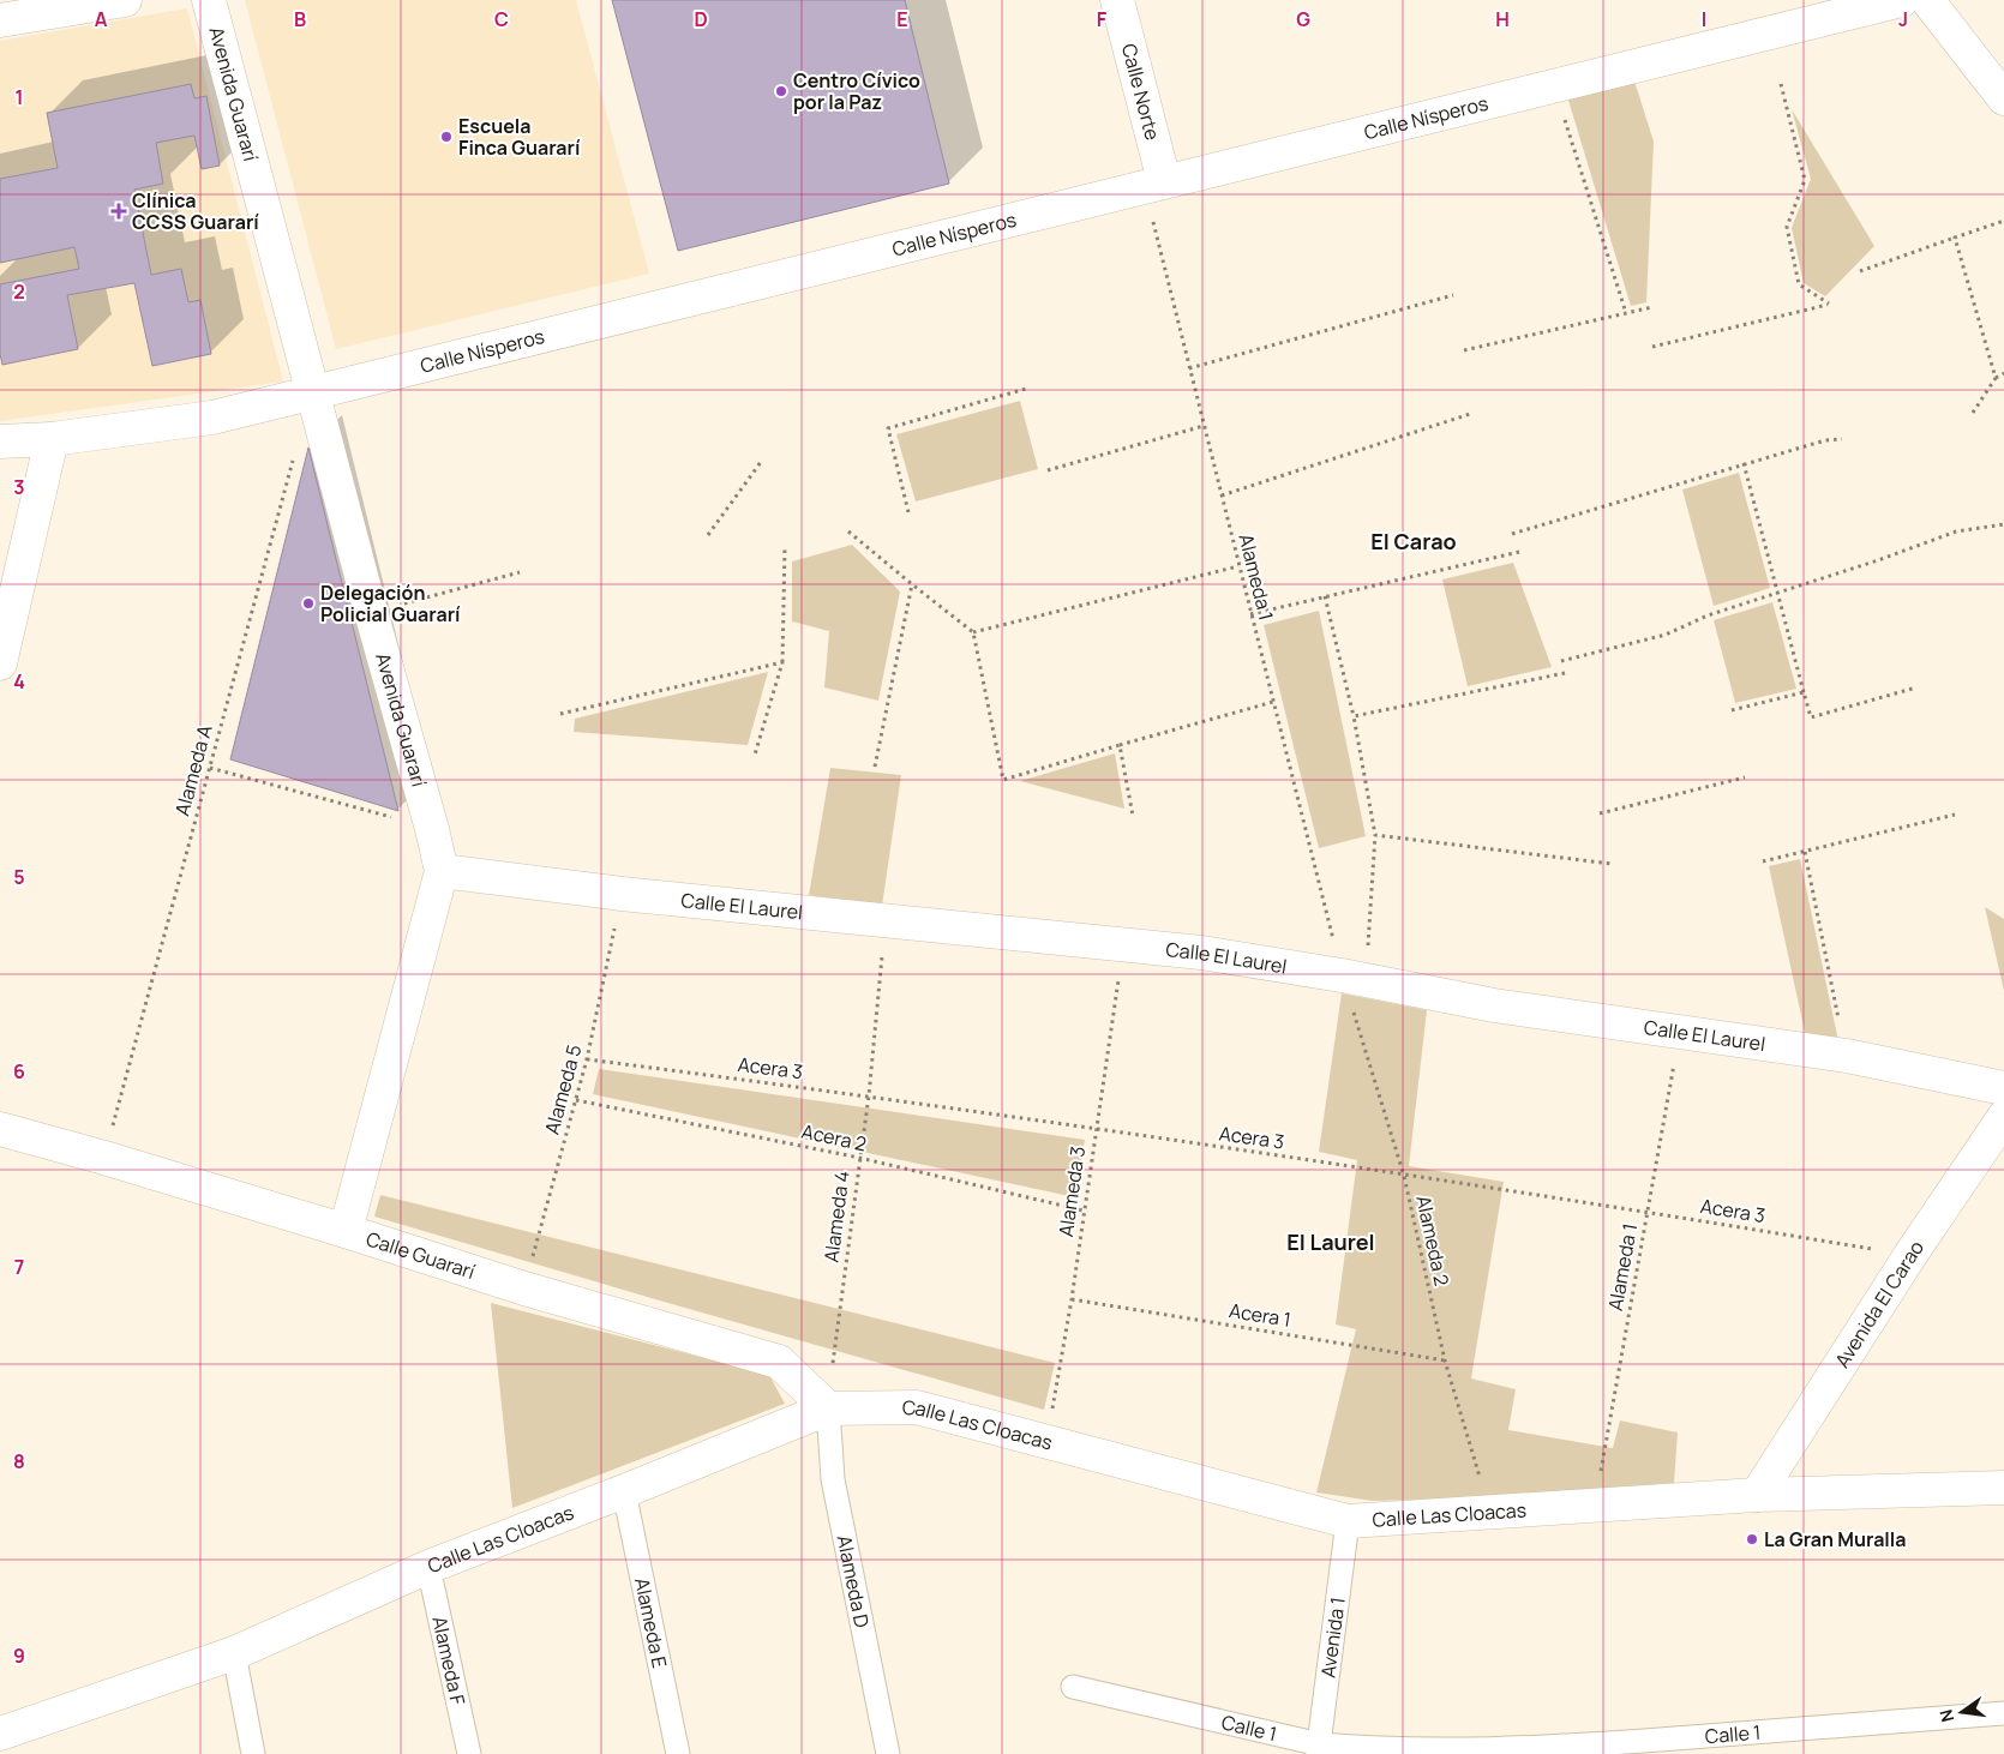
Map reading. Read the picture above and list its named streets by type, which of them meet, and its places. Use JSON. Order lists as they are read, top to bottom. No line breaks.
{"streets":{"street":["Calle Norte","Avenida Guararí","Calle Nísperos","Calle El Laurel","Calle Guararí","Avenida El Carao","Calle Las Cloacas"],"lane":["Alameda D","Alameda E","Avenida 1","Alameda F","Calle 1"],"path":["Alameda 1","Alameda A","Acera 3","Alameda 5","Acera 2","Alameda 3","Alameda 4","Alameda 2","Acera 1"]},"crossings":[["Calle Norte","Calle Nísperos"],["Calle Norte","Alameda 1"],["Avenida Guararí","Calle Nísperos"],["Avenida Guararí","Calle El Laurel"],["Avenida Guararí","Calle Guararí"],["Calle Nísperos","Alameda 1"],["Alameda 1","Calle El Laurel"],["Alameda 1","Acera 3"],["Alameda 1","Alameda 2"],["Alameda 1","Calle Las Cloacas"],["Alameda A","Calle Guararí"],["Calle El Laurel","Alameda 5"],["Calle El Laurel","Alameda 3"],["Calle El Laurel","Alameda 4"],["Calle El Laurel","Alameda 2"],["Acera 3","Alameda 5"],["Acera 3","Alameda 3"],["Acera 3","Alameda 4"],["Acera 3","Alameda 2"],["Acera 3","Avenida El Carao"],["Alameda 5","Acera 2"],["Alameda 5","Calle Guararí"],["Acera 2","Alameda 3"],["Acera 2","Alameda 4"],["Alameda 3","Acera 1"],["Alameda 3","Calle Las Cloacas"],["Alameda 4","Calle Guararí"],["Alameda 4","Calle Las Cloacas"],["Alameda 4","Alameda D"],["Alameda 2","Acera 1"],["Alameda 2","Calle Las Cloacas"],["Calle Guararí","Calle Las Cloacas"],["Calle Guararí","Alameda D"],["Avenida El Carao","Calle Las Cloacas"],["Calle Las Cloacas","Alameda D"],["Calle Las Cloacas","Alameda E"],["Calle Las Cloacas","Avenida 1"],["Calle Las Cloacas","Alameda F"],["Avenida 1","Calle 1"]],"districts":["El Carao","El Laurel"],"places":{"other":["Centro Cívico por la Paz","Escuela Finca Guararí","Delegación Policial Guararí","La Gran Muralla"],"health":["Clínica CCSS Guararí"]},"north":"left","grid":{"columns":["A","B","C","D","E","F","G","H","I","J"],"rows":["1","2","3","4","5","6","7","8","9"]}}
